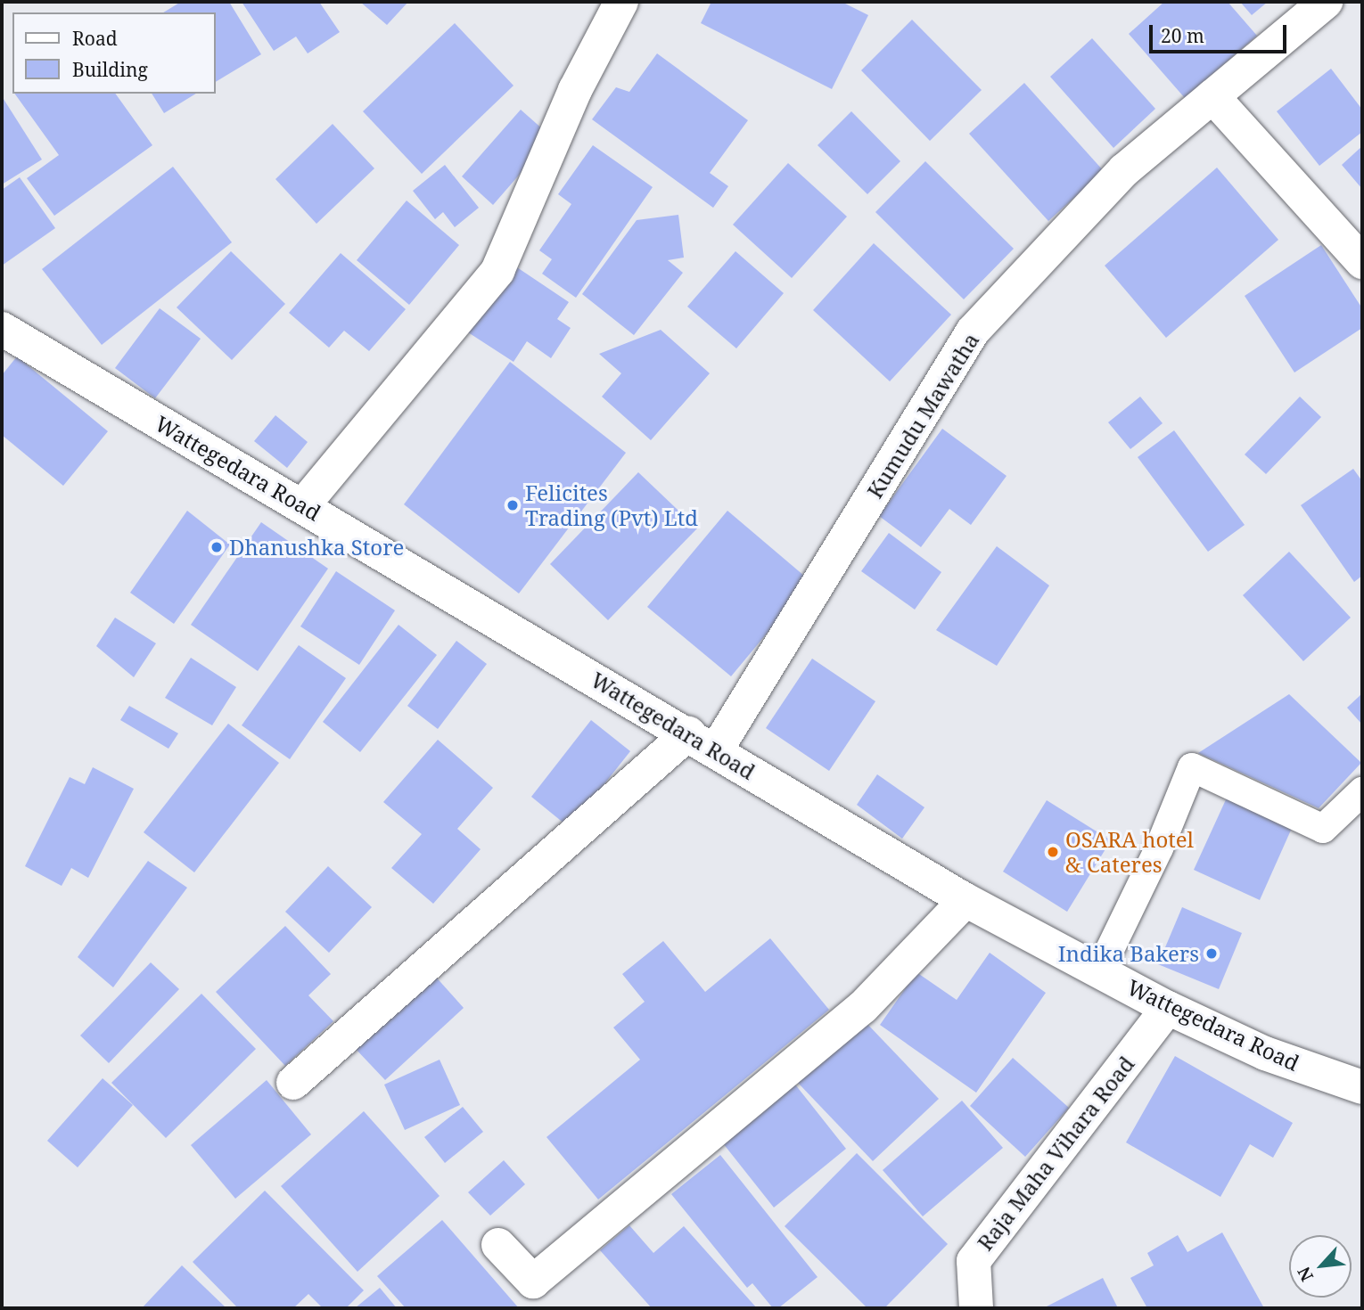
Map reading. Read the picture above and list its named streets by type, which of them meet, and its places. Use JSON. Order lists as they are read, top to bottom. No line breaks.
{"streets":{"street":["Kumudu Mawatha","Wattegedara Road","Raja Maha Vihara Road"]},"crossings":[["Kumudu Mawatha","Wattegedara Road"],["Wattegedara Road","Raja Maha Vihara Road"]],"places":["Felicites Trading (Pvt) Ltd","Dhanushka Store","OSARA hotel & Cateres","Indika Bakers"],"legend":["Road","Building"],"scale_bar":"20 m","north":"bottom left"}
